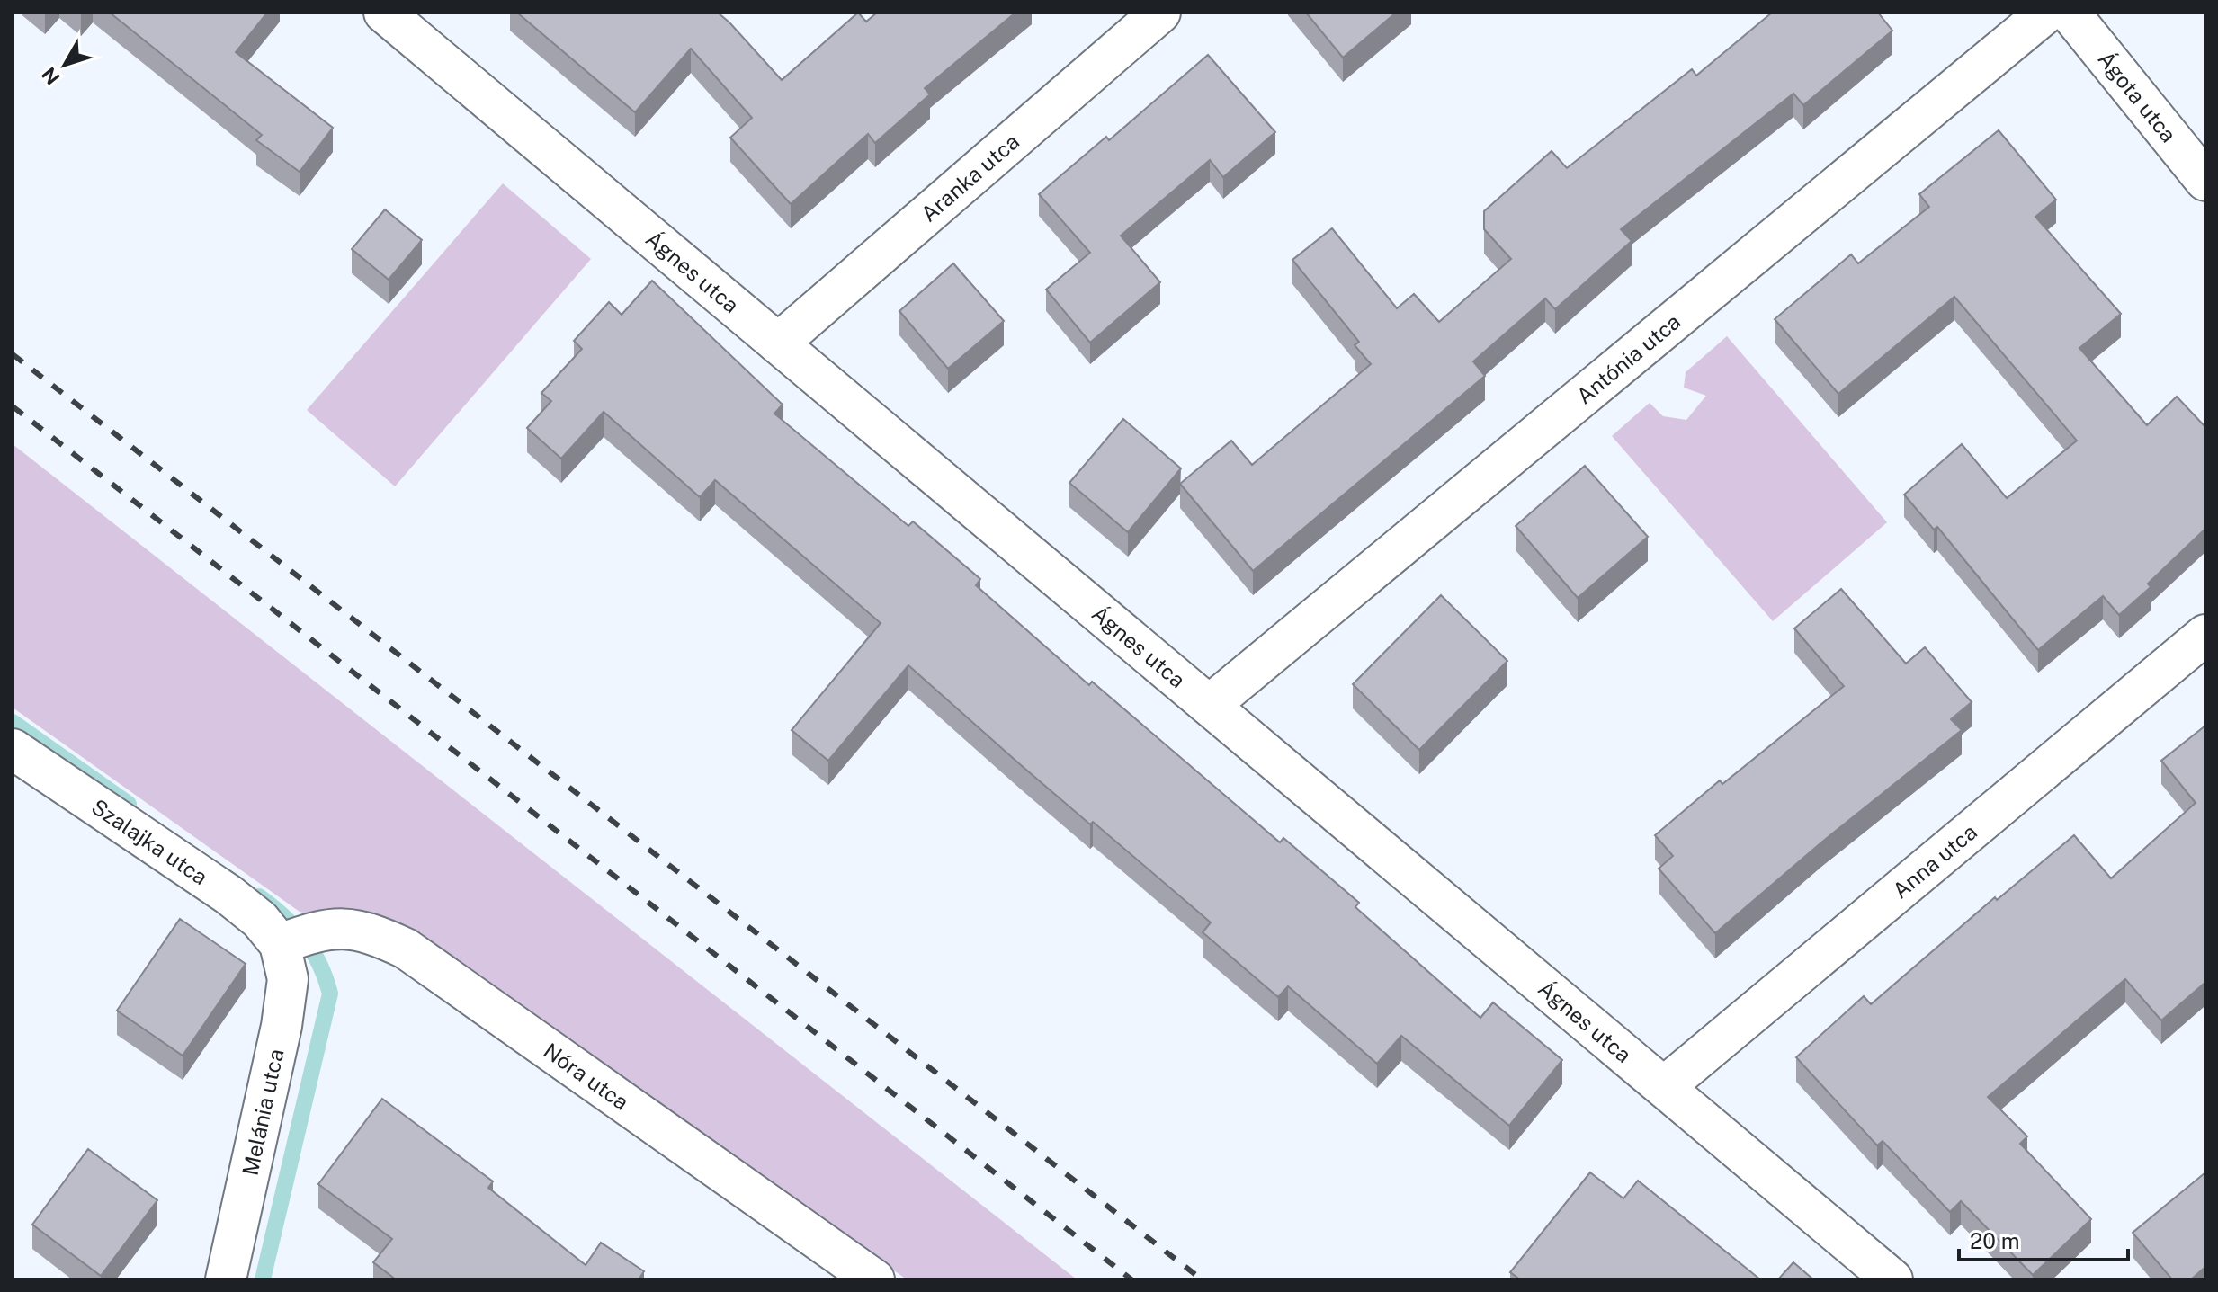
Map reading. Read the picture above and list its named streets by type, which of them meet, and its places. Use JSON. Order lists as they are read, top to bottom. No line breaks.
{"streets":{"street":["Ágota utca","Aranka utca","Ágnes utca","Antónia utca","Szalajka utca","Anna utca","Nóra utca","Melánia utca"]},"crossings":[["Aranka utca","Ágnes utca"],["Ágnes utca","Antónia utca"],["Ágnes utca","Anna utca"],["Szalajka utca","Nóra utca"],["Szalajka utca","Melánia utca"],["Nóra utca","Melánia utca"]],"scale_bar":"20 m","north":"bottom left"}
